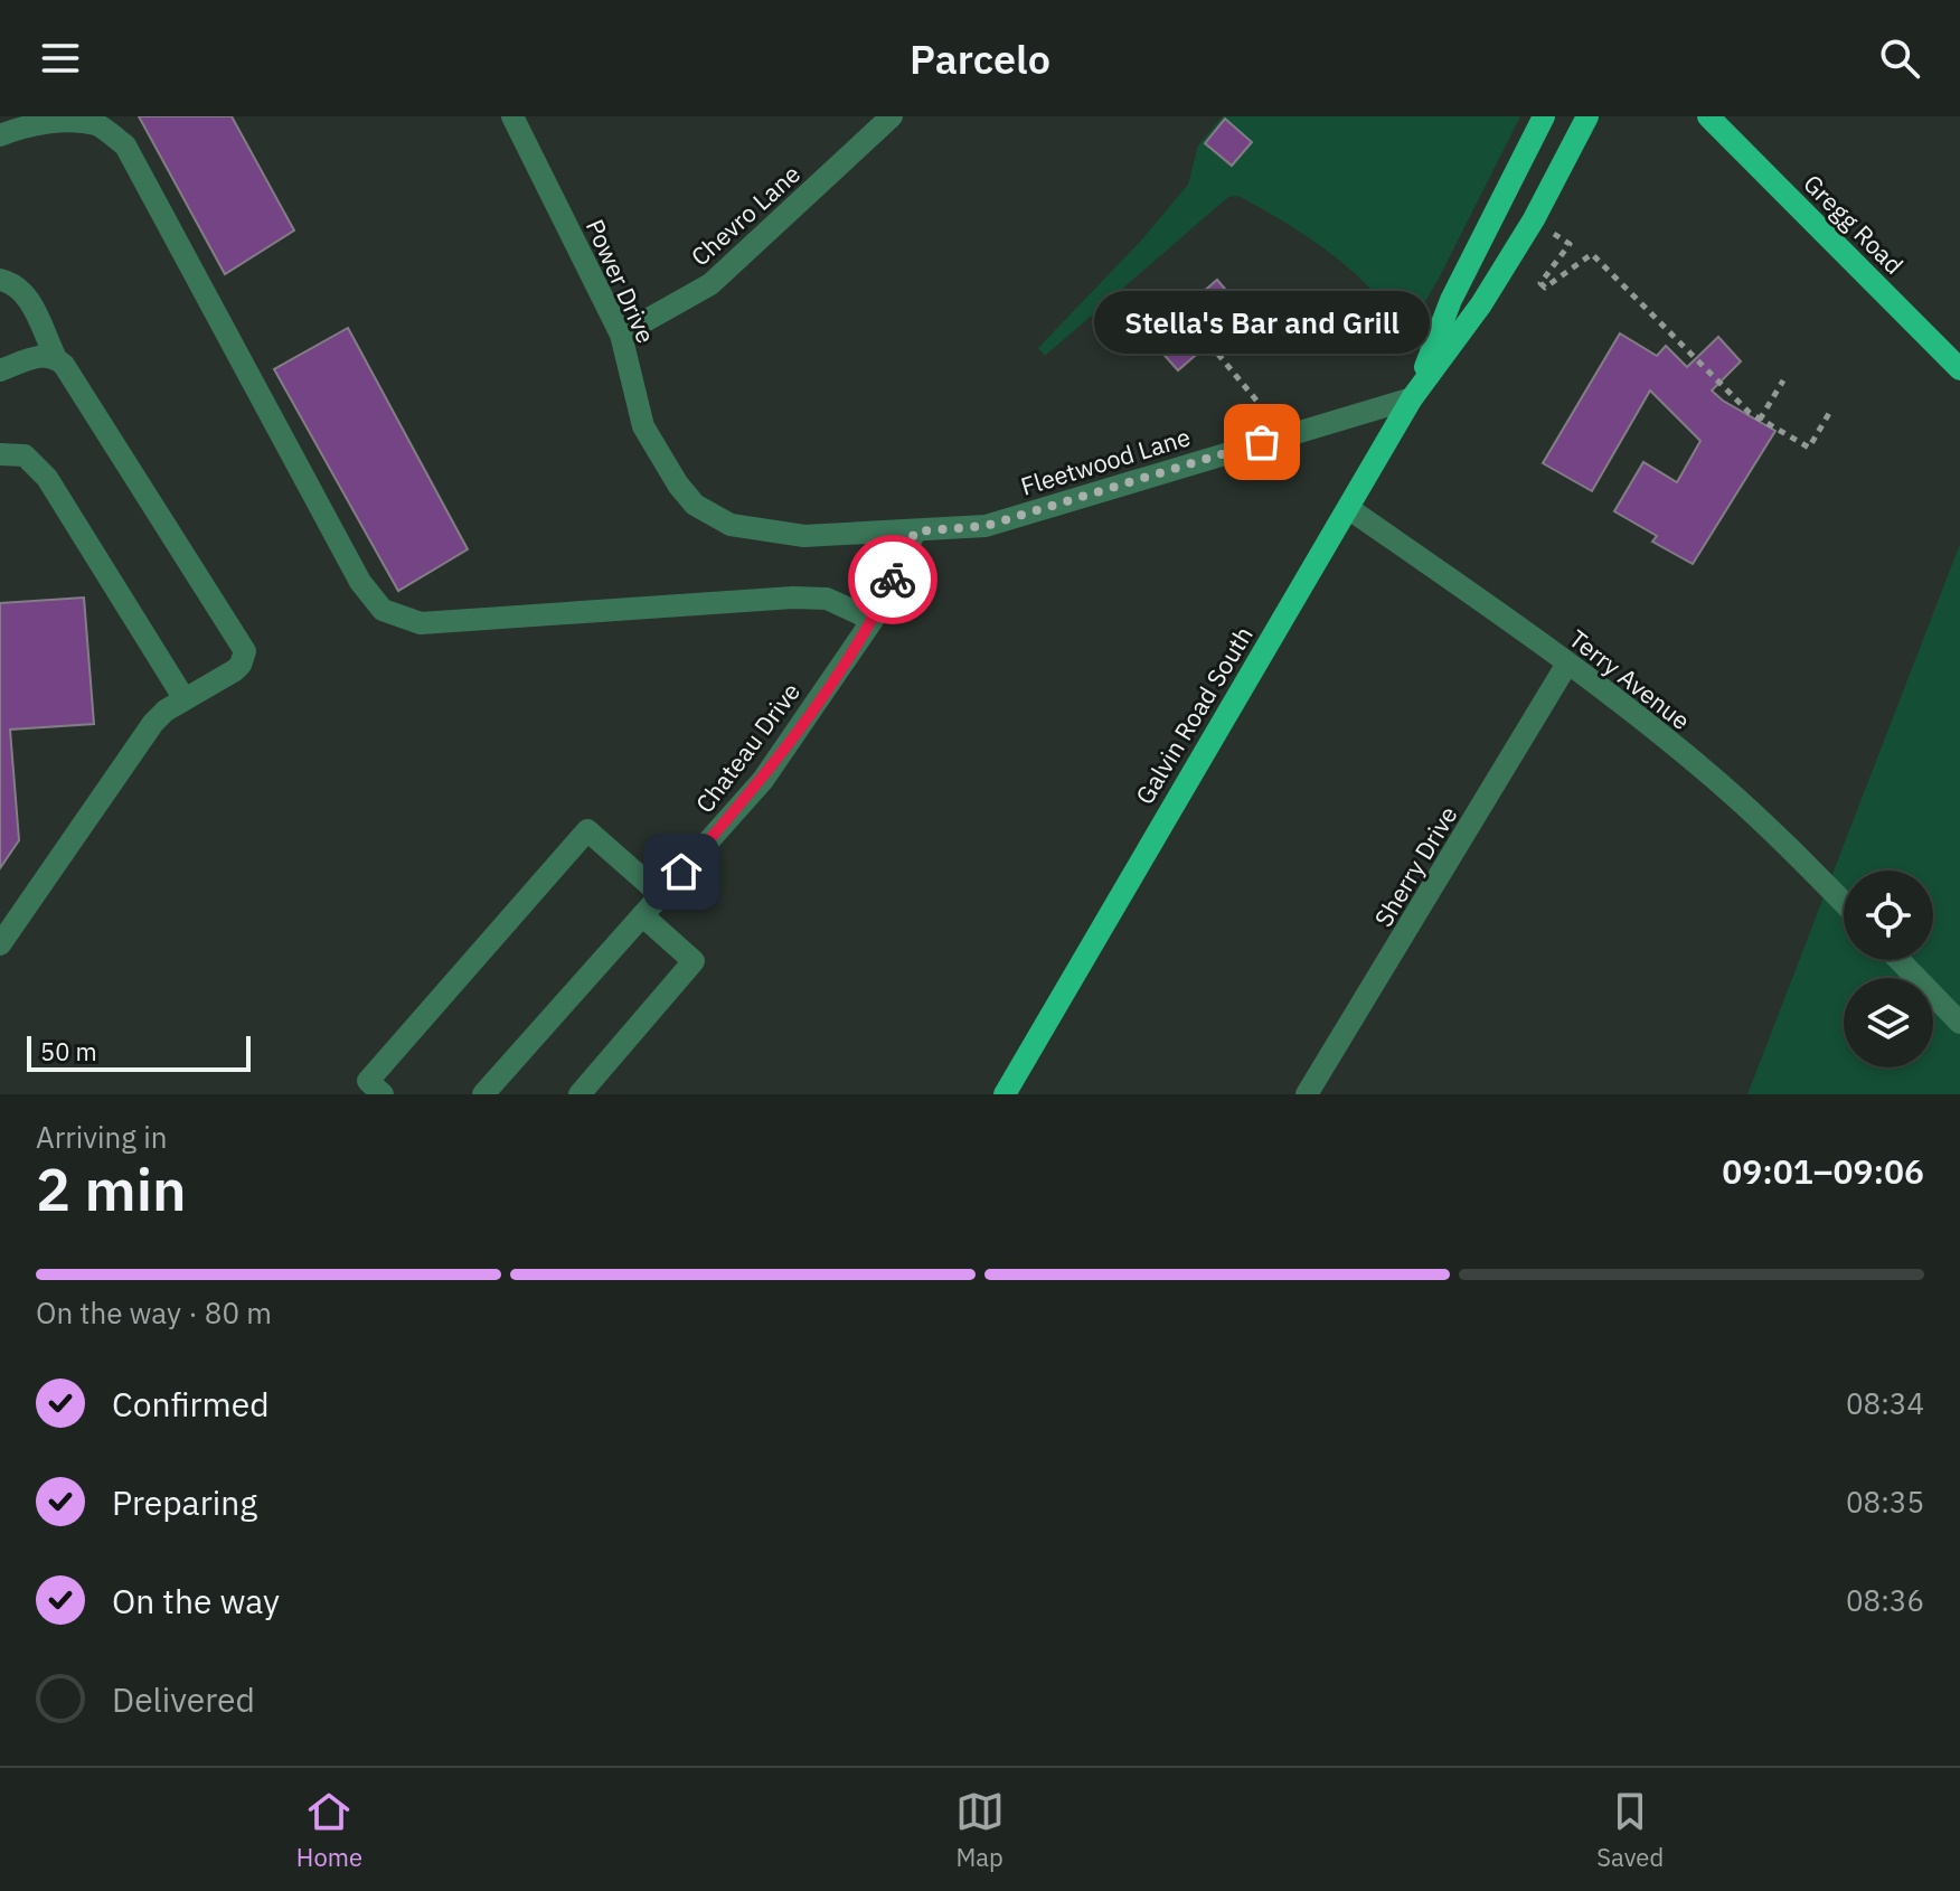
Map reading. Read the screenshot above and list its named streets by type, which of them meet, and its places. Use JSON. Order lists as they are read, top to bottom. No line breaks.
{"streets":{"main road":["Gregg Road","Galvin Road South"],"street":["Chevro Lane","Power Drive","Fleetwood Lane","Terry Avenue","Chateau Drive","Sherry Drive"]},"crossings":[["Chevro Lane","Power Drive"],["Power Drive","Fleetwood Lane"],["Power Drive","Chateau Drive"],["Fleetwood Lane","Galvin Road South"],["Fleetwood Lane","Chateau Drive"],["Terry Avenue","Galvin Road South"],["Terry Avenue","Sherry Drive"]],"places":["Stella's Bar and Grill"],"scale_bar":"50 m","page":{"header":"Parcelo","bubble":"Stella's Bar and Grill","scale":"50 m","heading":["2 min","Arriving in","09:01–09:06"],"bar":"On the way · 80 m","list":[["Confirmed","08:34"],["Preparing","08:35"],["On the way","08:36"],"Delivered"],"tabs":["Home","Map","Saved"]}}
